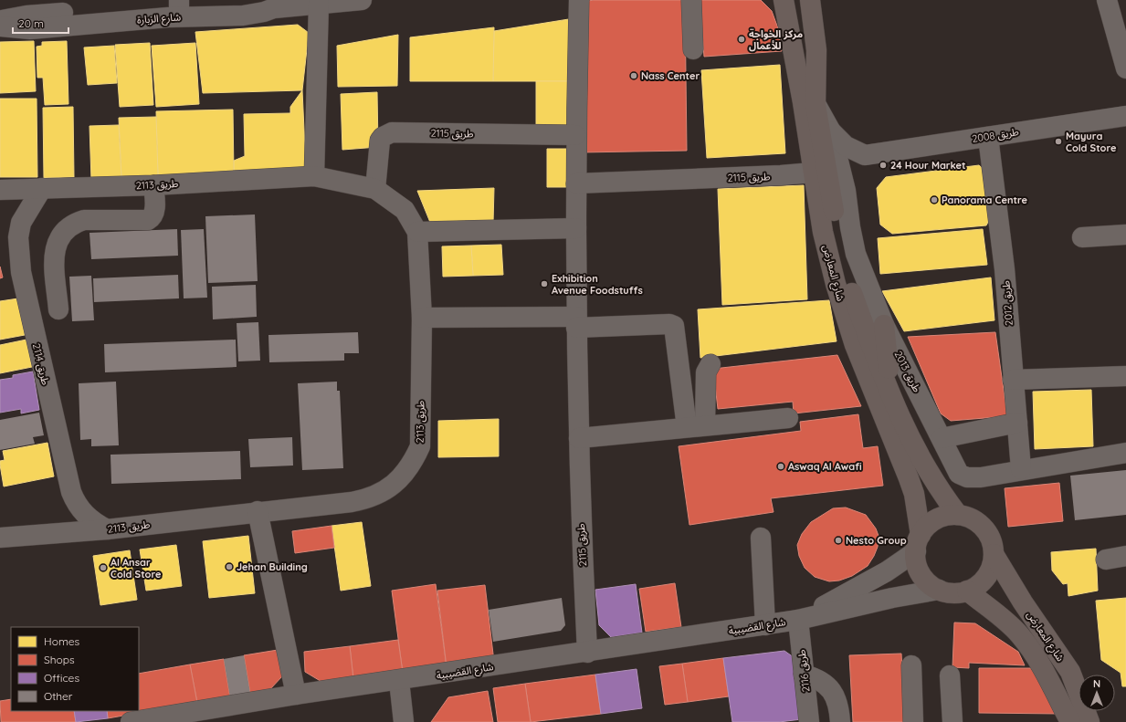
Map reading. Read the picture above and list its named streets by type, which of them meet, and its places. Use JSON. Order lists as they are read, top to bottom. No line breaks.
{"streets":{"main road":["شارع المعارض"],"street":["شارع الزبارة","طريق 2115","طريق 2008","طريق 2113","طريق 2012","طريق 2114","طريق 2013","شارع القضيبية","طريق 2116"]},"crossings":[["طريق 2115","طريق 2113"],["طريق 2115","شارع المعارض"],["طريق 2115","شارع القضيبية"],["طريق 2008","طريق 2012"],["طريق 2113","طريق 2114"],["شارع المعارض","طريق 2013"],["شارع المعارض","شارع القضيبية"],["طريق 2012","طريق 2013"],["شارع القضيبية","طريق 2116"]],"places":["مركز الخواجة للأعمال","Nass Center","Mayura Cold Store","24 Hour Market","Panorama Centre","Exhibition Avenue Foodstuffs","Aswaq Al Awafi","Nesto Group","Jehan Building","Al Ansar Cold Store"],"legend":["Homes","Shops","Offices","Other"],"scale_bar":"20 m","north":"top"}
